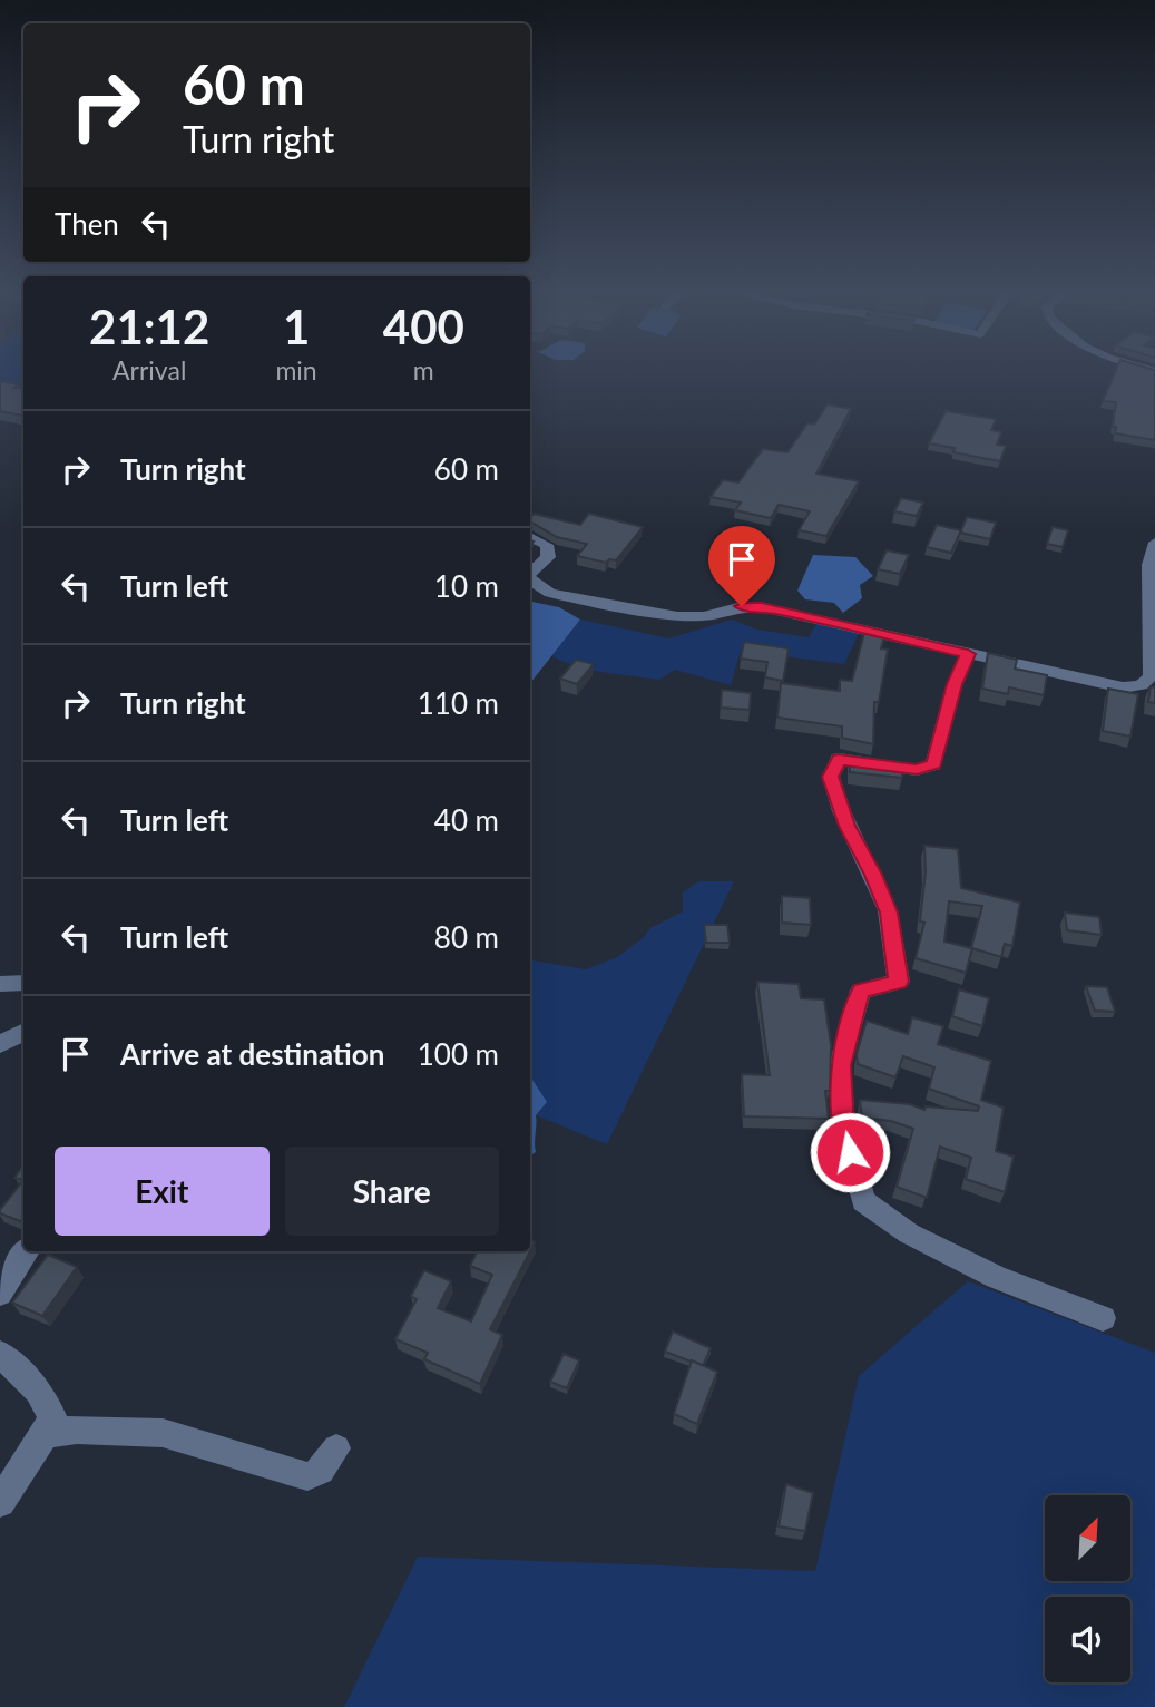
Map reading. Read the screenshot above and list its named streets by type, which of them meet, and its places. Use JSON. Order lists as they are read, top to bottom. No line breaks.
{"north":"top right","page":{"turn":["60 m","Turn right"],"then":"Then","eta":["21:12","Arrival","1","min","400","m"],"list":[{"name":"Turn right","value":"60 m"},{"name":"Turn left","value":"10 m"},{"name":"Turn right","value":"110 m"},{"name":"Turn left","value":"40 m"},{"name":"Turn left","value":"80 m"},{"name":"Arrive at destination","value":"100 m"}],"buttons":["Exit","Share"]}}
